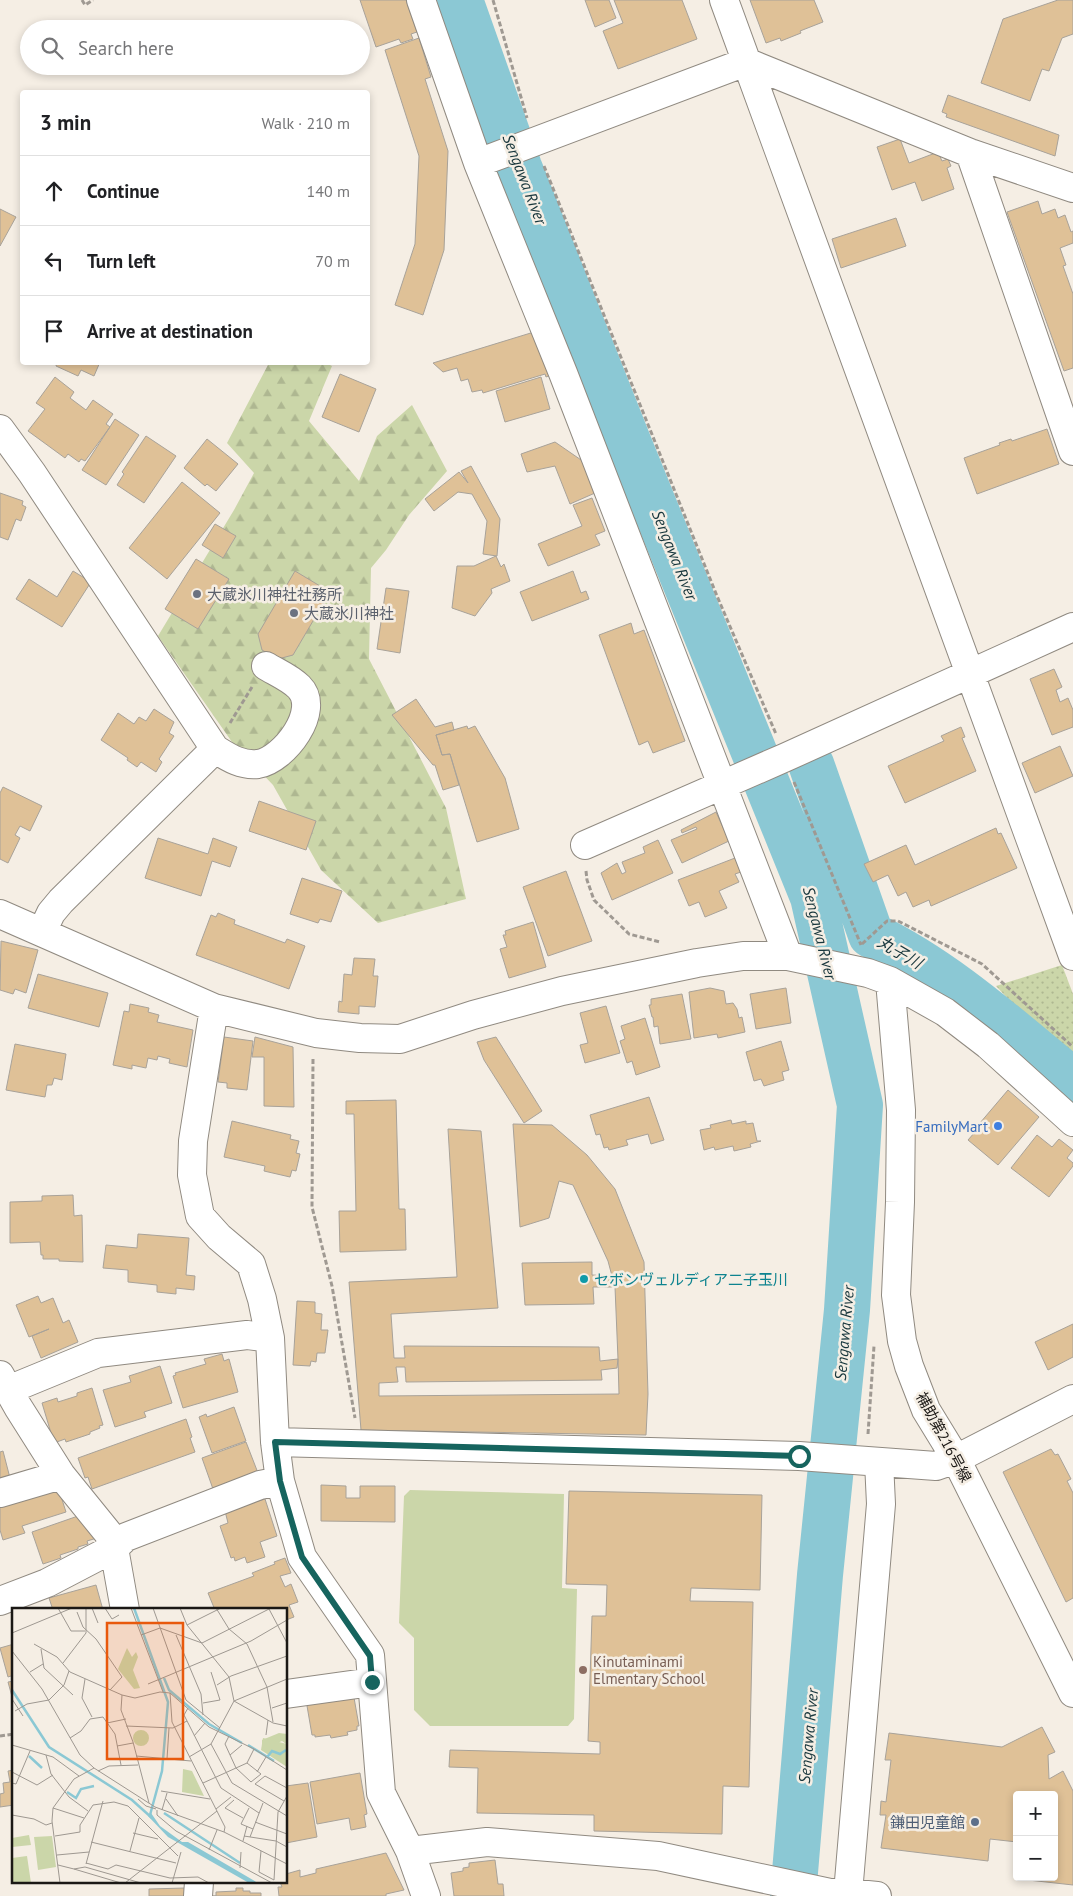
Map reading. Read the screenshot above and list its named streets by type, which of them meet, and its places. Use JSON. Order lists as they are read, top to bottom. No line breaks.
{"streets":{"street":["補助第216号線"]},"water":["Sengawa River","丸子川"],"places":["大蔵氷川神社社務所","大蔵氷川神社","FamilyMart","セボンヴェルディア二子玉川","Kinutaminami Elmentary School","鎌田児童館"],"page":{"search":"Search here","heading":["3 min","Walk · 210 m"],"list":[["Continue","140 m"],["Turn left","70 m"],"Arrive at destination"],"map_buttons":["+","−"]}}
